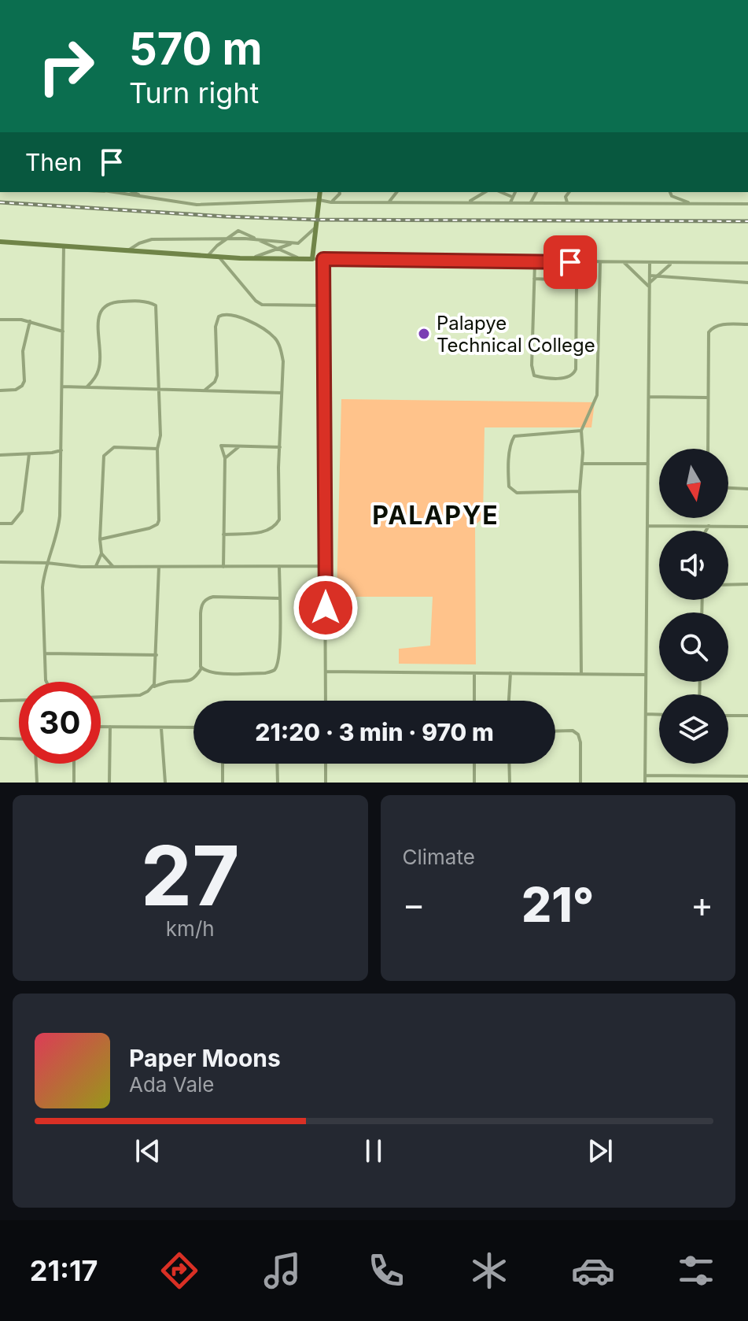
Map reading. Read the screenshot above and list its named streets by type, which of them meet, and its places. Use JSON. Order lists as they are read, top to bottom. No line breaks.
{"districts":["PALAPYE"],"places":["Palapye Technical College"],"north":"bottom","page":{"turn":["570 m","Turn right"],"then":"Then","limit":"30","trip":"21:20 · 3 min · 970 m","tile":[["27","km/h"],"Climate"],"heat":["−","21°","+"],"song":["Paper Moons","Ada Vale"],"tabs":"21:17"}}
